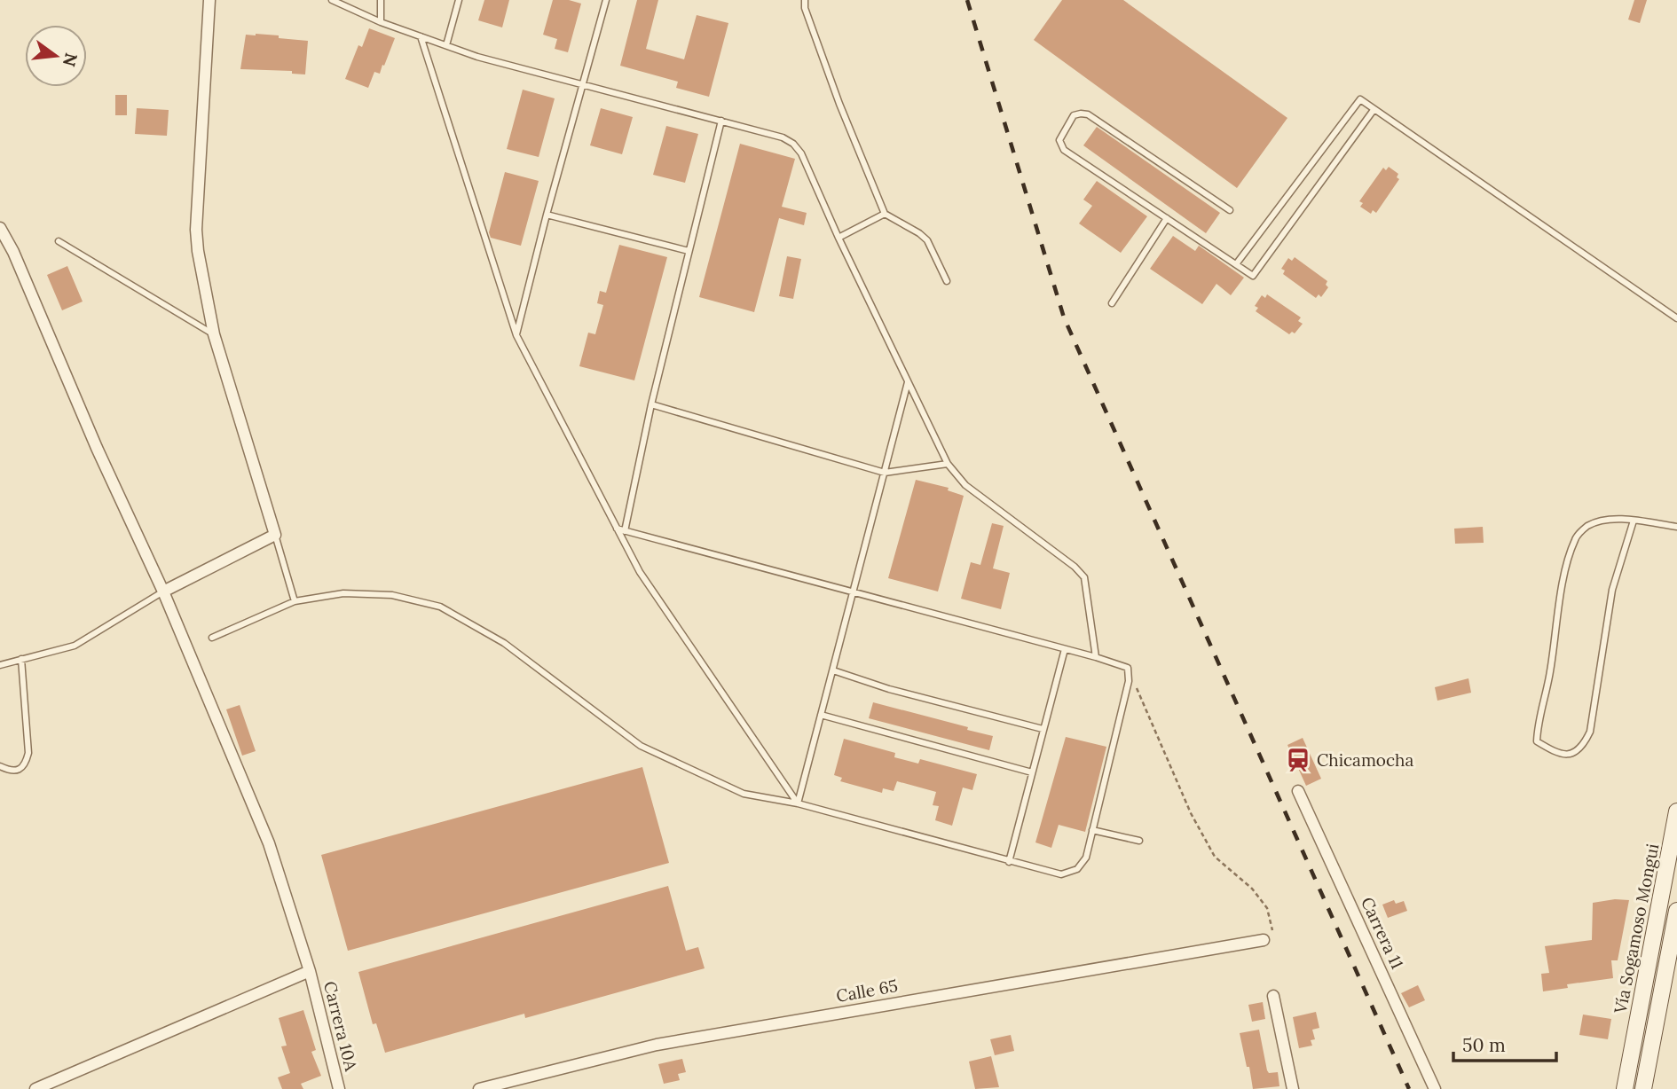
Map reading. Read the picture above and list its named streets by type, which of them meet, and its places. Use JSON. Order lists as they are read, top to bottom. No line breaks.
{"streets":{"main road":["Vía Sogamoso Mongui"],"street":["Carrera 11","Calle 65","Carrera 10A"]},"places":{"station":["Chicamocha"]},"scale_bar":"50 m","north":"right"}
